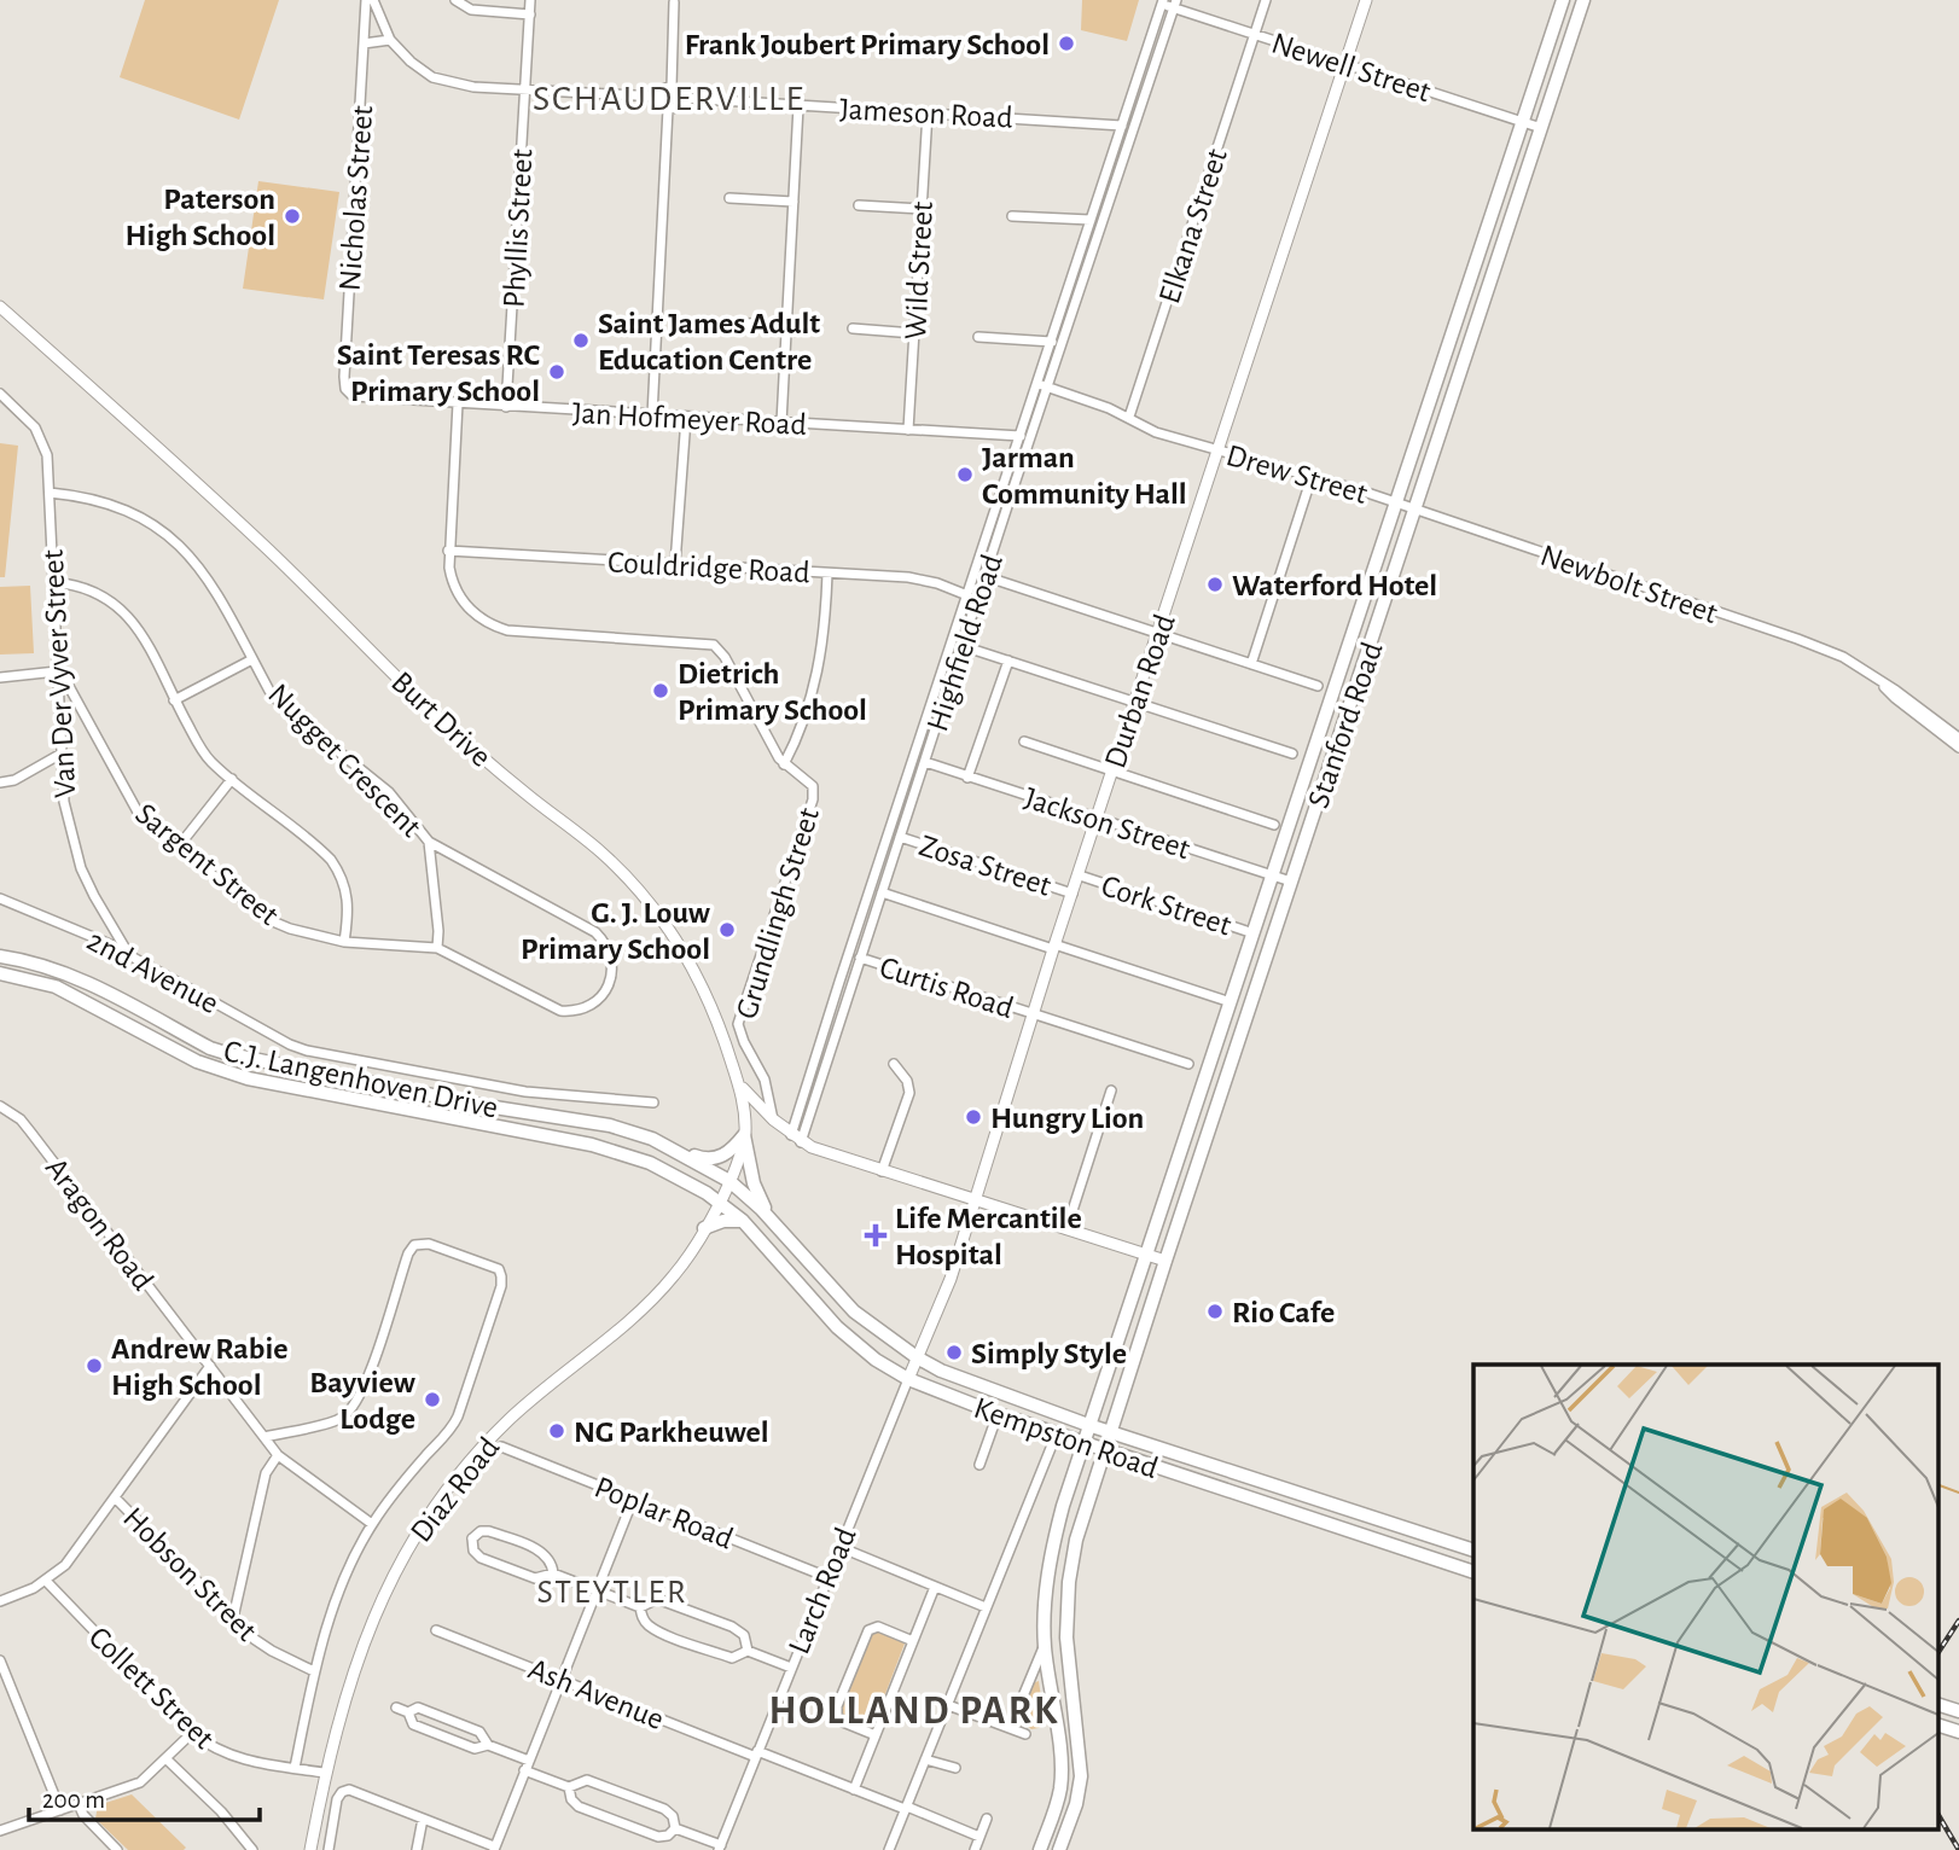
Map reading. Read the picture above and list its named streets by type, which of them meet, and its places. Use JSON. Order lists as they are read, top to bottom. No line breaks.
{"streets":{"main road":["Stanford Road","C.J. Langenhoven Drive","Kempston Road"],"street":["Newell Street","Jameson Road","Nicholas Street","Elkana Street","Phyllis Street","Wild Street","Jan Hofmeyer Road","Drew Street","Couldridge Road","Newbolt Street","Highfield Road","Van Der Vyver Street","Durban Road","Burt Drive","Nugget Crescent","Jackson Street","Sargent Street","Zosa Street","Cork Street","Grundlingh Street","2nd Avenue","Curtis Road","Aragon Road","Diaz Road","Poplar Road","Hobson Street","Larch Road","Collett Street","Ash Avenue"]},"crossings":[["Newell Street","Elkana Street"],["Newell Street","Highfield Road"],["Newell Street","Durban Road"],["Newell Street","Stanford Road"],["Jameson Road","Wild Street"],["Jameson Road","Highfield Road"],["Nicholas Street","Jan Hofmeyer Road"],["Elkana Street","Drew Street"],["Phyllis Street","Jan Hofmeyer Road"],["Wild Street","Jan Hofmeyer Road"],["Jan Hofmeyer Road","Highfield Road"],["Drew Street","Newbolt Street"],["Drew Street","Highfield Road"],["Drew Street","Durban Road"],["Drew Street","Stanford Road"],["Couldridge Road","Highfield Road"],["Couldridge Road","Grundlingh Street"],["Newbolt Street","Stanford Road"],["Highfield Road","Jackson Street"],["Highfield Road","Zosa Street"],["Highfield Road","Curtis Road"],["Van Der Vyver Street","Nugget Crescent"],["Van Der Vyver Street","Sargent Street"],["Van Der Vyver Street","2nd Avenue"],["Durban Road","Jackson Street"],["Durban Road","Zosa Street"],["Durban Road","Cork Street"],["Durban Road","Curtis Road"],["Durban Road","Kempston Road"],["Durban Road","Larch Road"],["Burt Drive","C.J. Langenhoven Drive"],["Burt Drive","Kempston Road"],["Burt Drive","Diaz Road"],["Stanford Road","Jackson Street"],["Stanford Road","Cork Street"],["Stanford Road","Kempston Road"],["Nugget Crescent","Sargent Street"],["C.J. Langenhoven Drive","Kempston Road"],["C.J. Langenhoven Drive","Diaz Road"],["Aragon Road","Diaz Road"],["Kempston Road","Diaz Road"],["Kempston Road","Larch Road"],["Diaz Road","Hobson Street"],["Diaz Road","Collett Street"],["Poplar Road","Larch Road"],["Larch Road","Ash Avenue"]],"districts":["SCHAUDERVILLE","STEYTLER","HOLLAND PARK"],"places":{"other":["Frank Joubert Primary School","Paterson High School","Saint James Adult Education Centre","Saint Teresas RC Primary School","Jarman Community Hall","Waterford Hotel","Dietrich Primary School","G. J. Louw Primary School","Hungry Lion","Rio Cafe","Simply Style","Andrew Rabie High School","Bayview Lodge","NG Parkheuwel"],"health":["Life Mercantile Hospital"]},"scale_bar":"200 m"}
